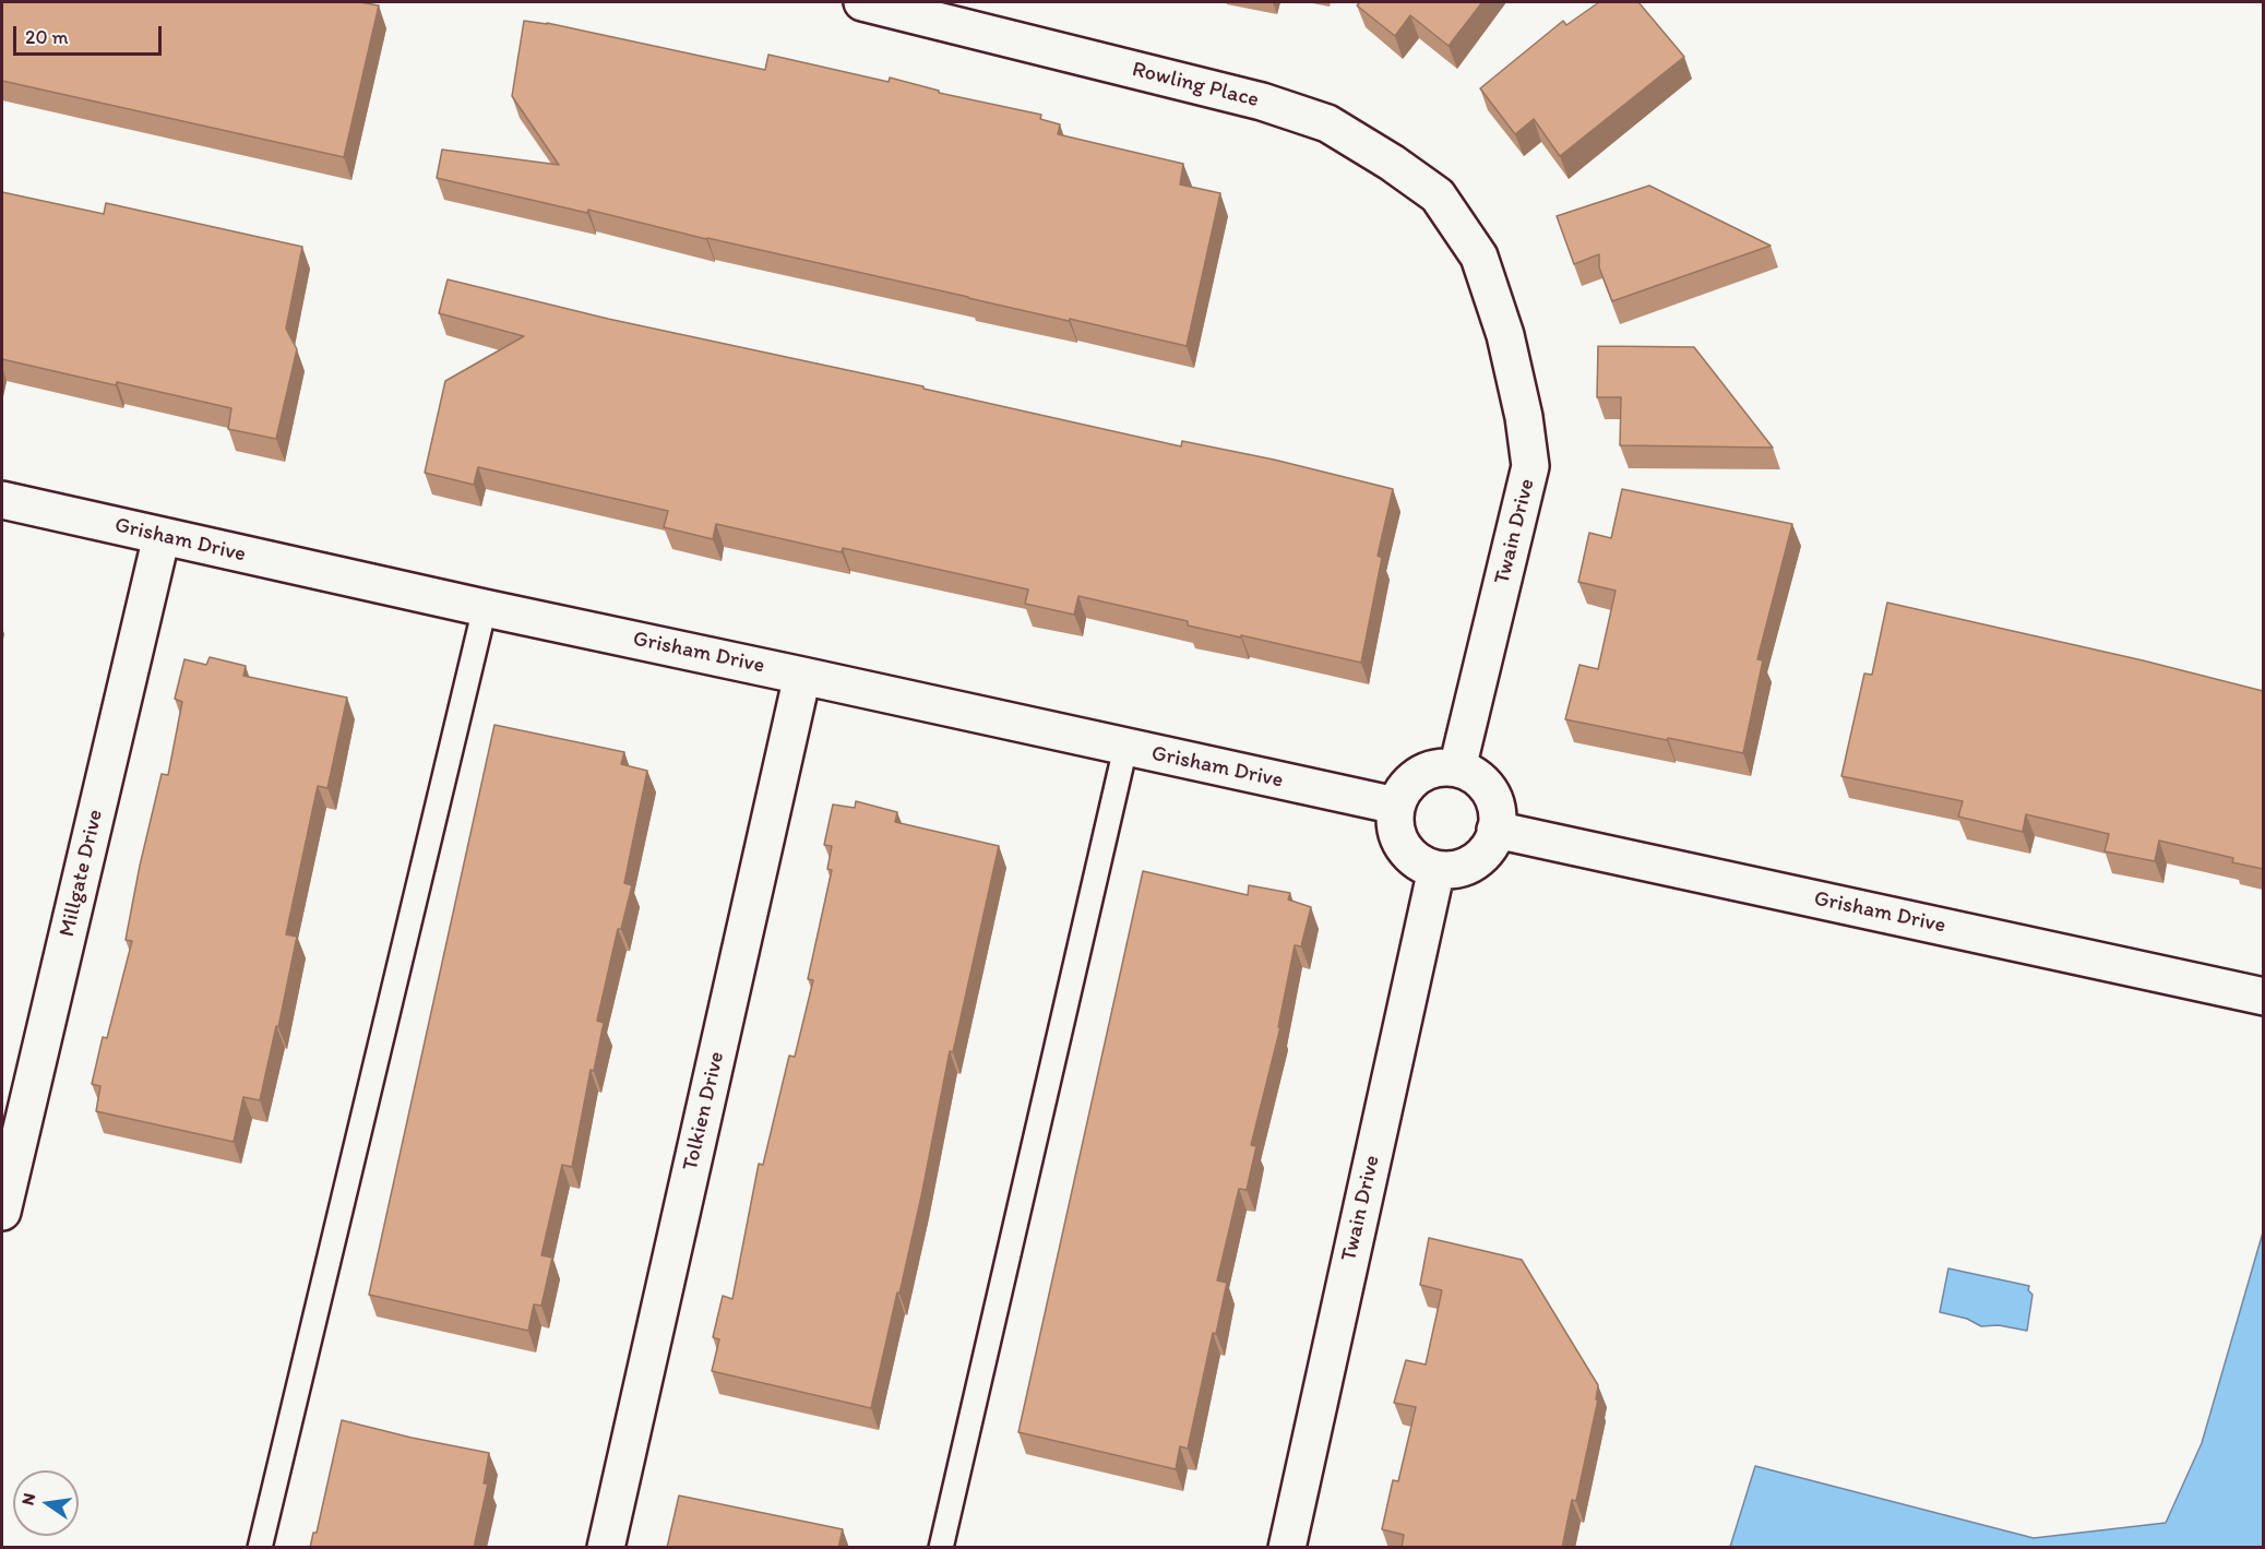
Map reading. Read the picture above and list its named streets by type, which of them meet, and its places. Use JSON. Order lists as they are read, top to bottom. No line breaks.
{"streets":{"street":["Rowling Place","Twain Drive","Grisham Drive","Millgate Drive","Tolkien Drive"]},"crossings":[["Rowling Place","Twain Drive"],["Twain Drive","Grisham Drive"],["Grisham Drive","Millgate Drive"],["Grisham Drive","Tolkien Drive"]],"scale_bar":"20 m","north":"left"}
